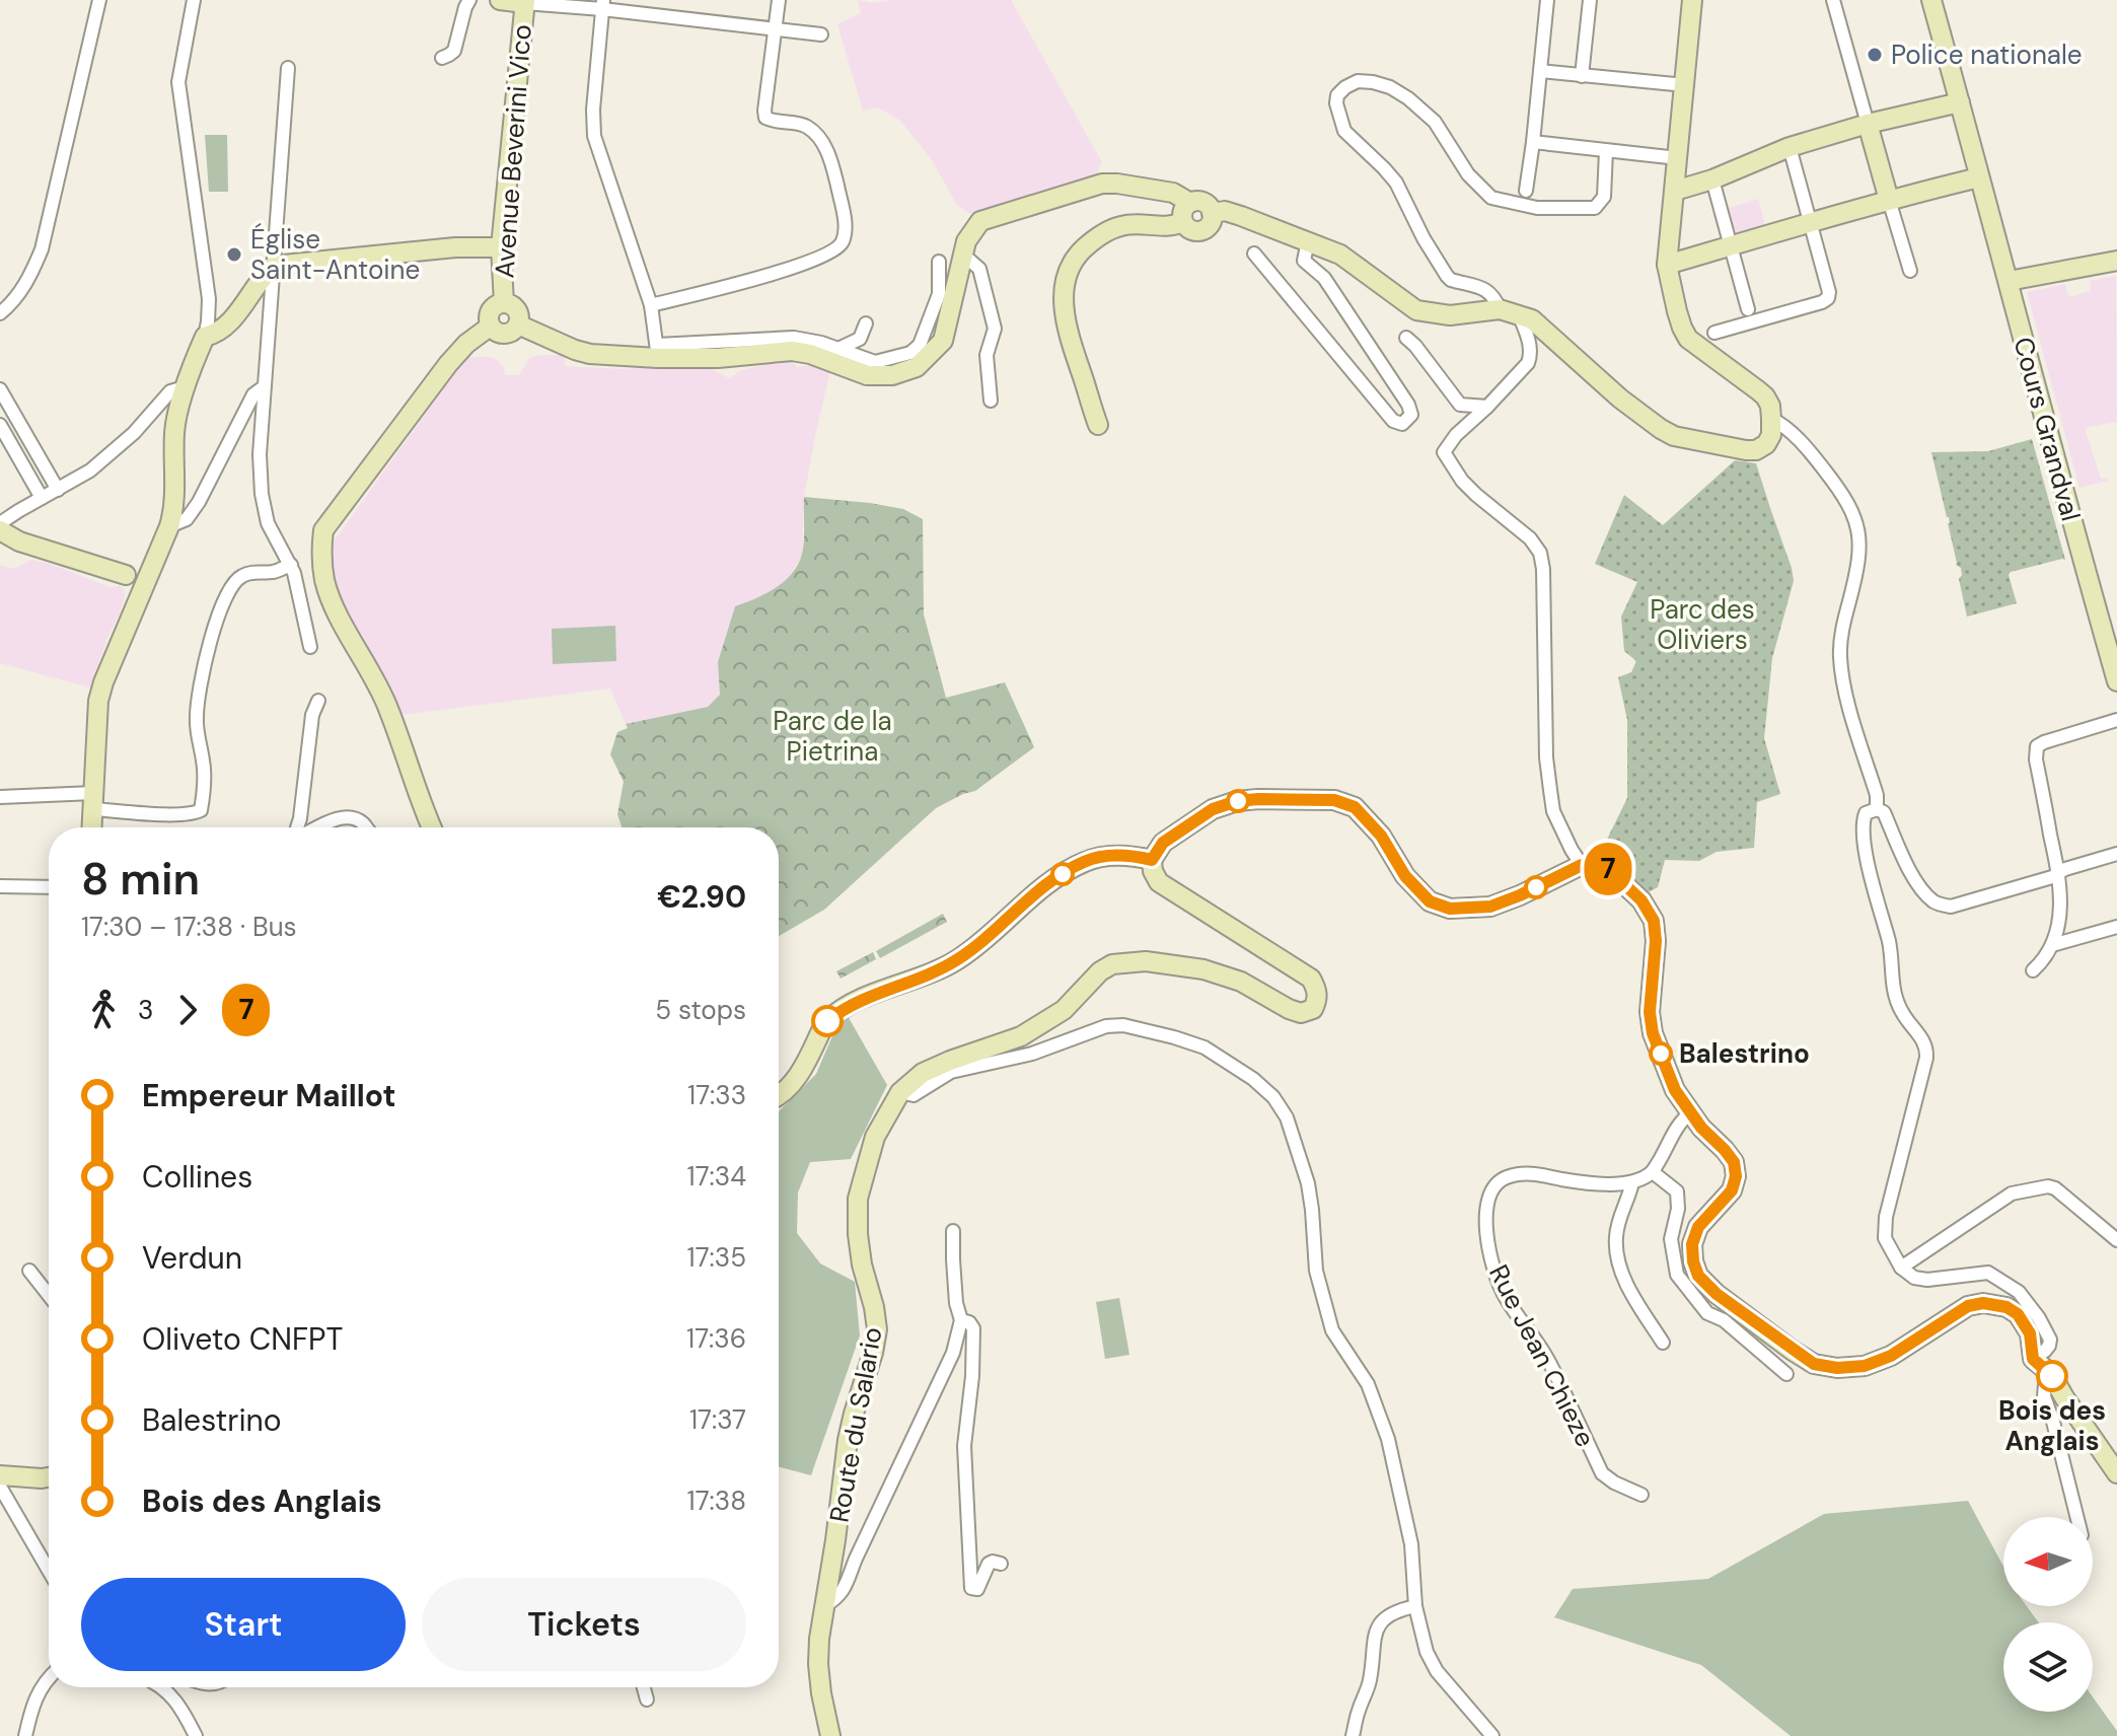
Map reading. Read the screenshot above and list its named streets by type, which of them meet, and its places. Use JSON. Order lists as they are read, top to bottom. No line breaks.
{"streets":{"main road":["Avenue Beverini Vico","Cours Grandval","Route du Salario"],"street":["Rue Jean Chieze"]},"parks":["Parc des Oliviers","Parc de la Pietrina"],"places":["Police nationale","Église Saint-Antoine","Balestrino","Bois des Anglais"],"lines":["bus line 7"],"north":"left","page":{"on_map":"7","heading":["8 min","17:30 – 17:38 · Bus","€2.90"],"legs":["3","7","5 stops"],"list":[{"name":"Empereur Maillot","value":"17:33"},{"name":"Collines","value":"17:34"},{"name":"Verdun","value":"17:35"},{"name":"Oliveto CNFPT","value":"17:36"},{"name":"Balestrino","value":"17:37"},{"name":"Bois des Anglais","value":"17:38"}],"buttons":["Start","Tickets"]}}
